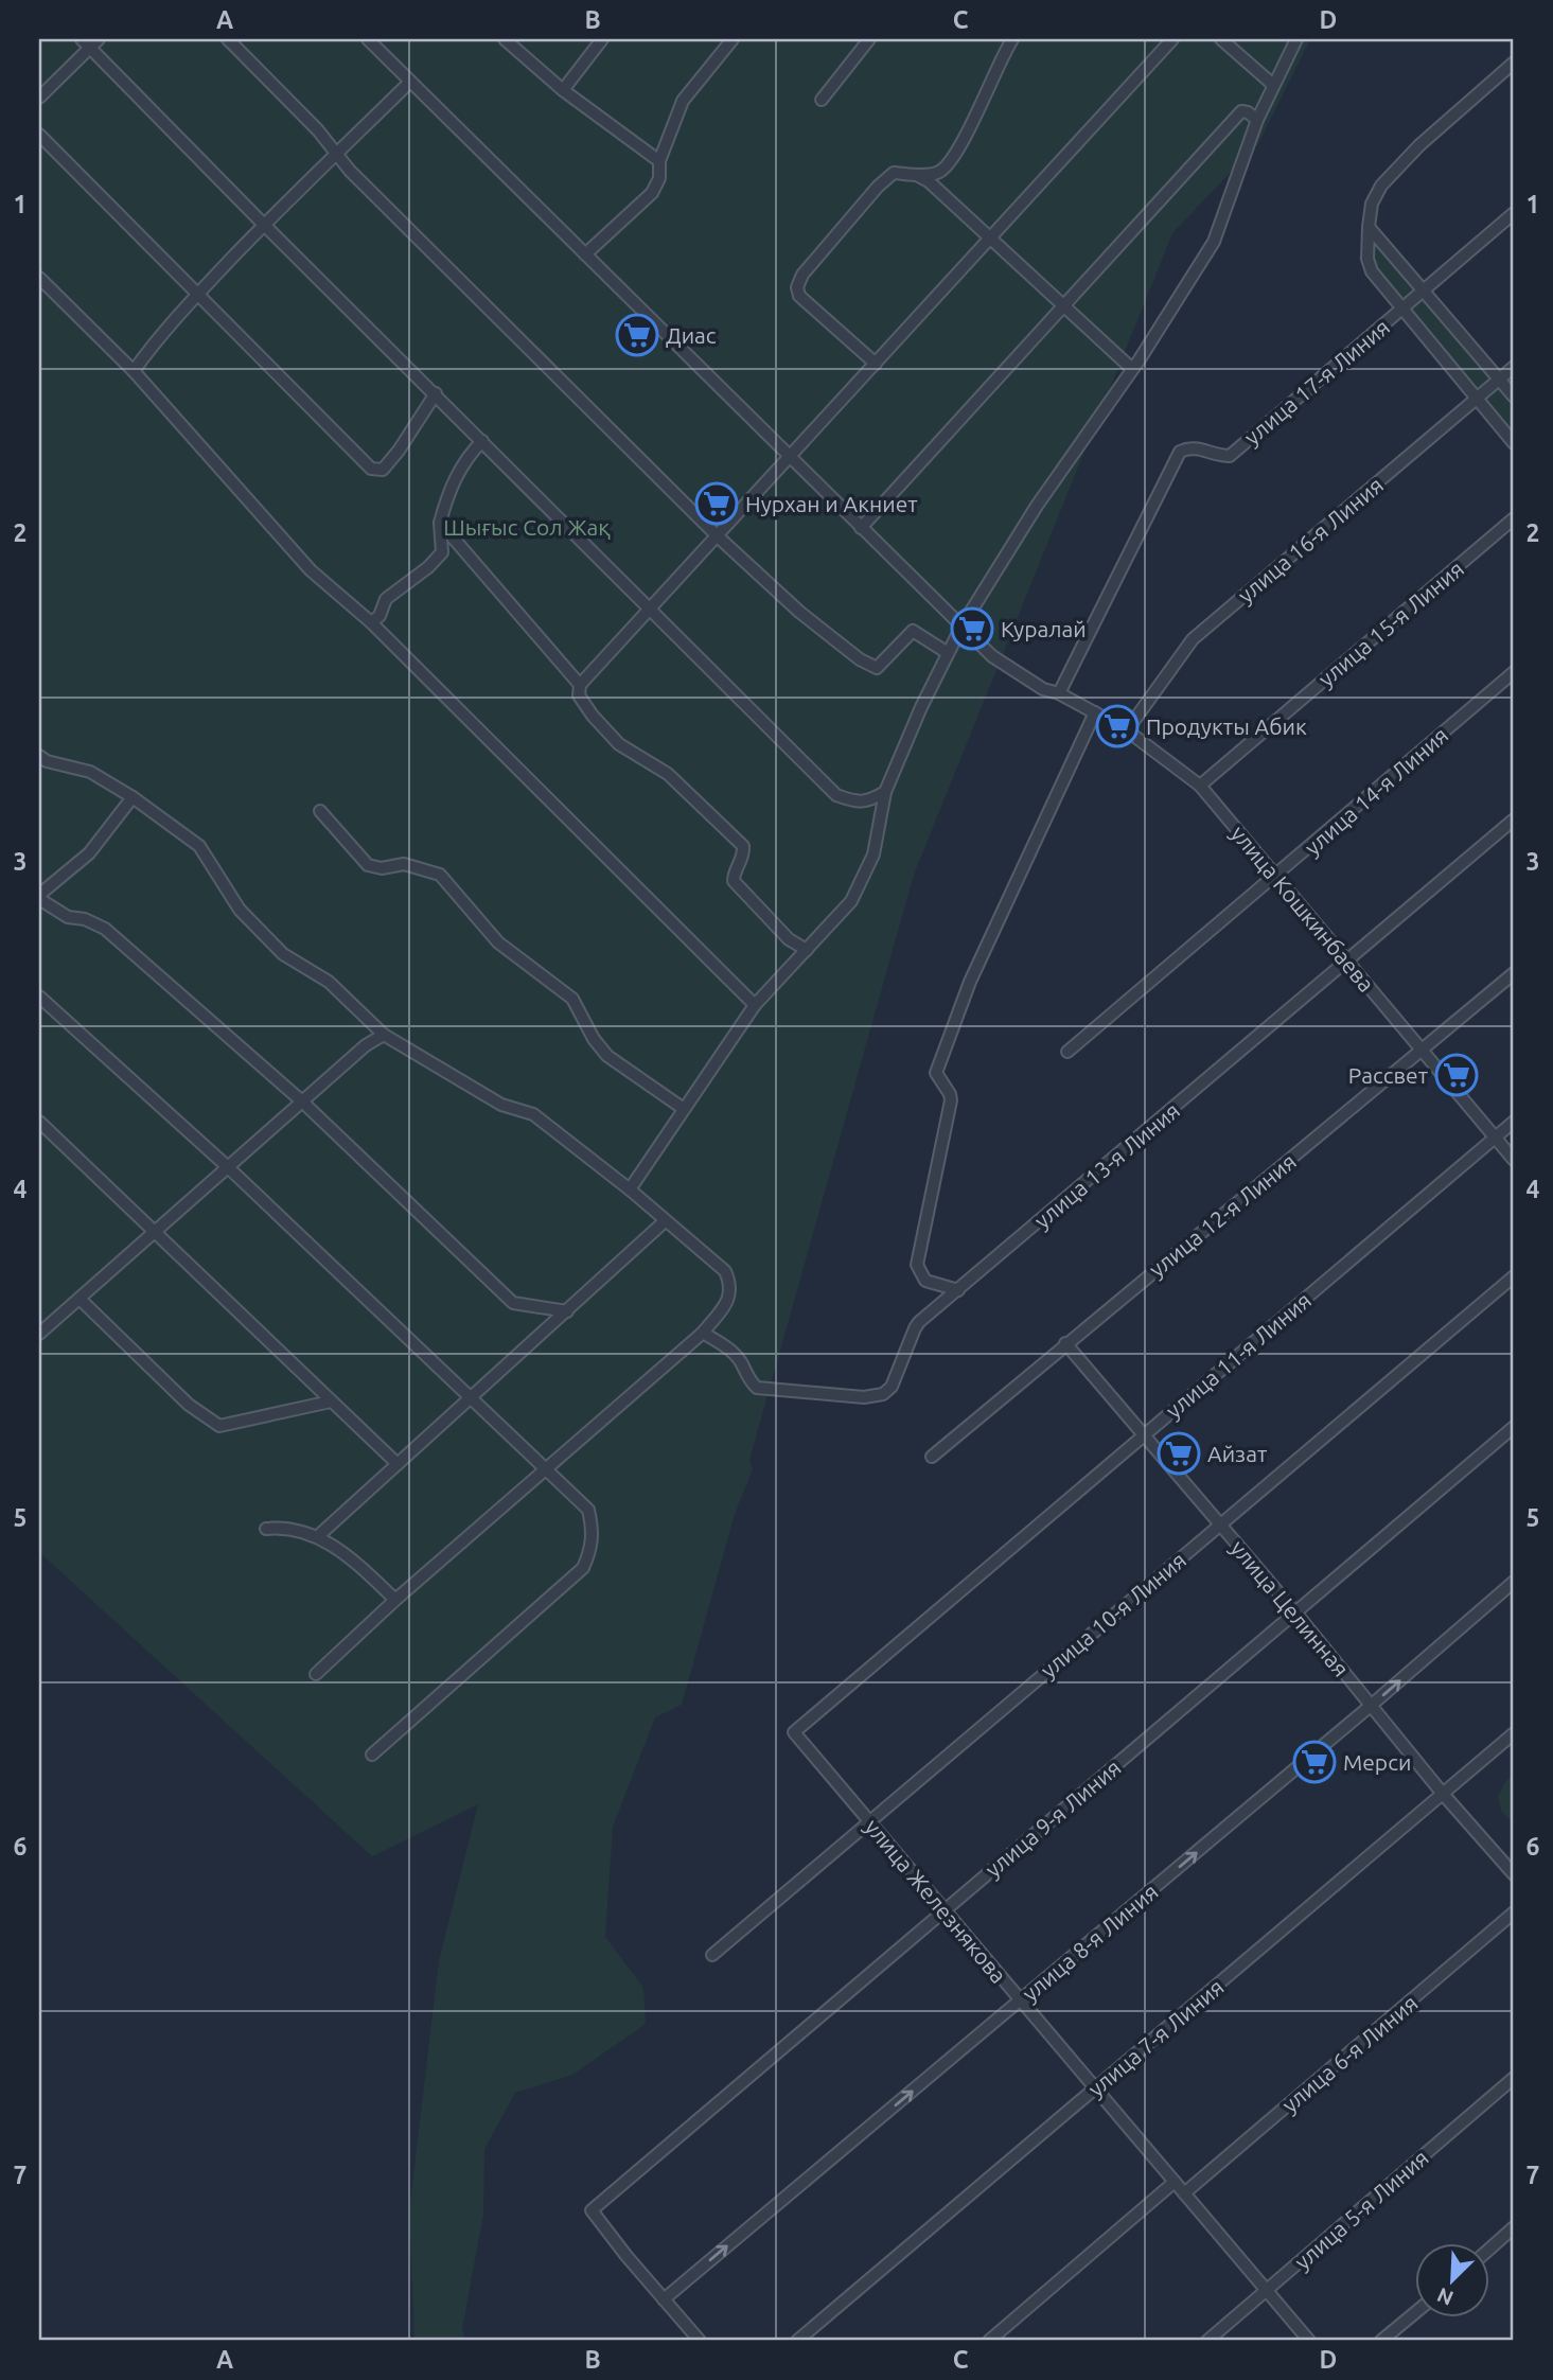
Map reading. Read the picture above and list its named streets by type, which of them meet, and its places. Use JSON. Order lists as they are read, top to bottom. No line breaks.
{"streets":{"street":["улица 17-я Линия","улица 16-я Линия","улица 15-я Линия","улица 14-я Линия","улица Кошкинбаева","улица 13-я Линия","улица 12-я Линия","улица 11-я Линия","улица Целинная","улица 10-я Линия","улица 9-я Линия","улица Железнякова","улица 8-я Линия","улица 7-я Линия","улица 6-я Линия","улица 5-я Линия"]},"crossings":[["улица 17-я Линия","улица Кошкинбаева"],["улица 16-я Линия","улица Кошкинбаева"],["улица 15-я Линия","улица Кошкинбаева"],["улица 14-я Линия","улица Кошкинбаева"],["улица Кошкинбаева","улица 13-я Линия"],["улица Кошкинбаева","улица 12-я Линия"],["улица Кошкинбаева","улица 11-я Линия"],["улица 12-я Линия","улица Целинная"],["улица 11-я Линия","улица Целинная"],["улица 11-я Линия","улица Железнякова"],["улица Целинная","улица 10-я Линия"],["улица Целинная","улица 9-я Линия"],["улица Целинная","улица 8-я Линия"],["улица Целинная","улица 7-я Линия"],["улица 10-я Линия","улица Железнякова"],["улица 9-я Линия","улица Железнякова"],["улица 9-я Линия","улица 8-я Линия"],["улица Железнякова","улица 8-я Линия"],["улица Железнякова","улица 7-я Линия"],["улица Железнякова","улица 6-я Линия"],["улица Железнякова","улица 5-я Линия"]],"one_way":["улица 8-я Линия"],"parks":["Шығыс Сол Жақ"],"places":{"supermarket":["Диас","Нурхан и Акниет","Куралай","Продукты Абик","Рассвет","Айзат","Мерси"]},"north":"bottom left","grid":{"columns":["A","B","C","D"],"rows":["1","2","3","4","5","6","7"]}}
